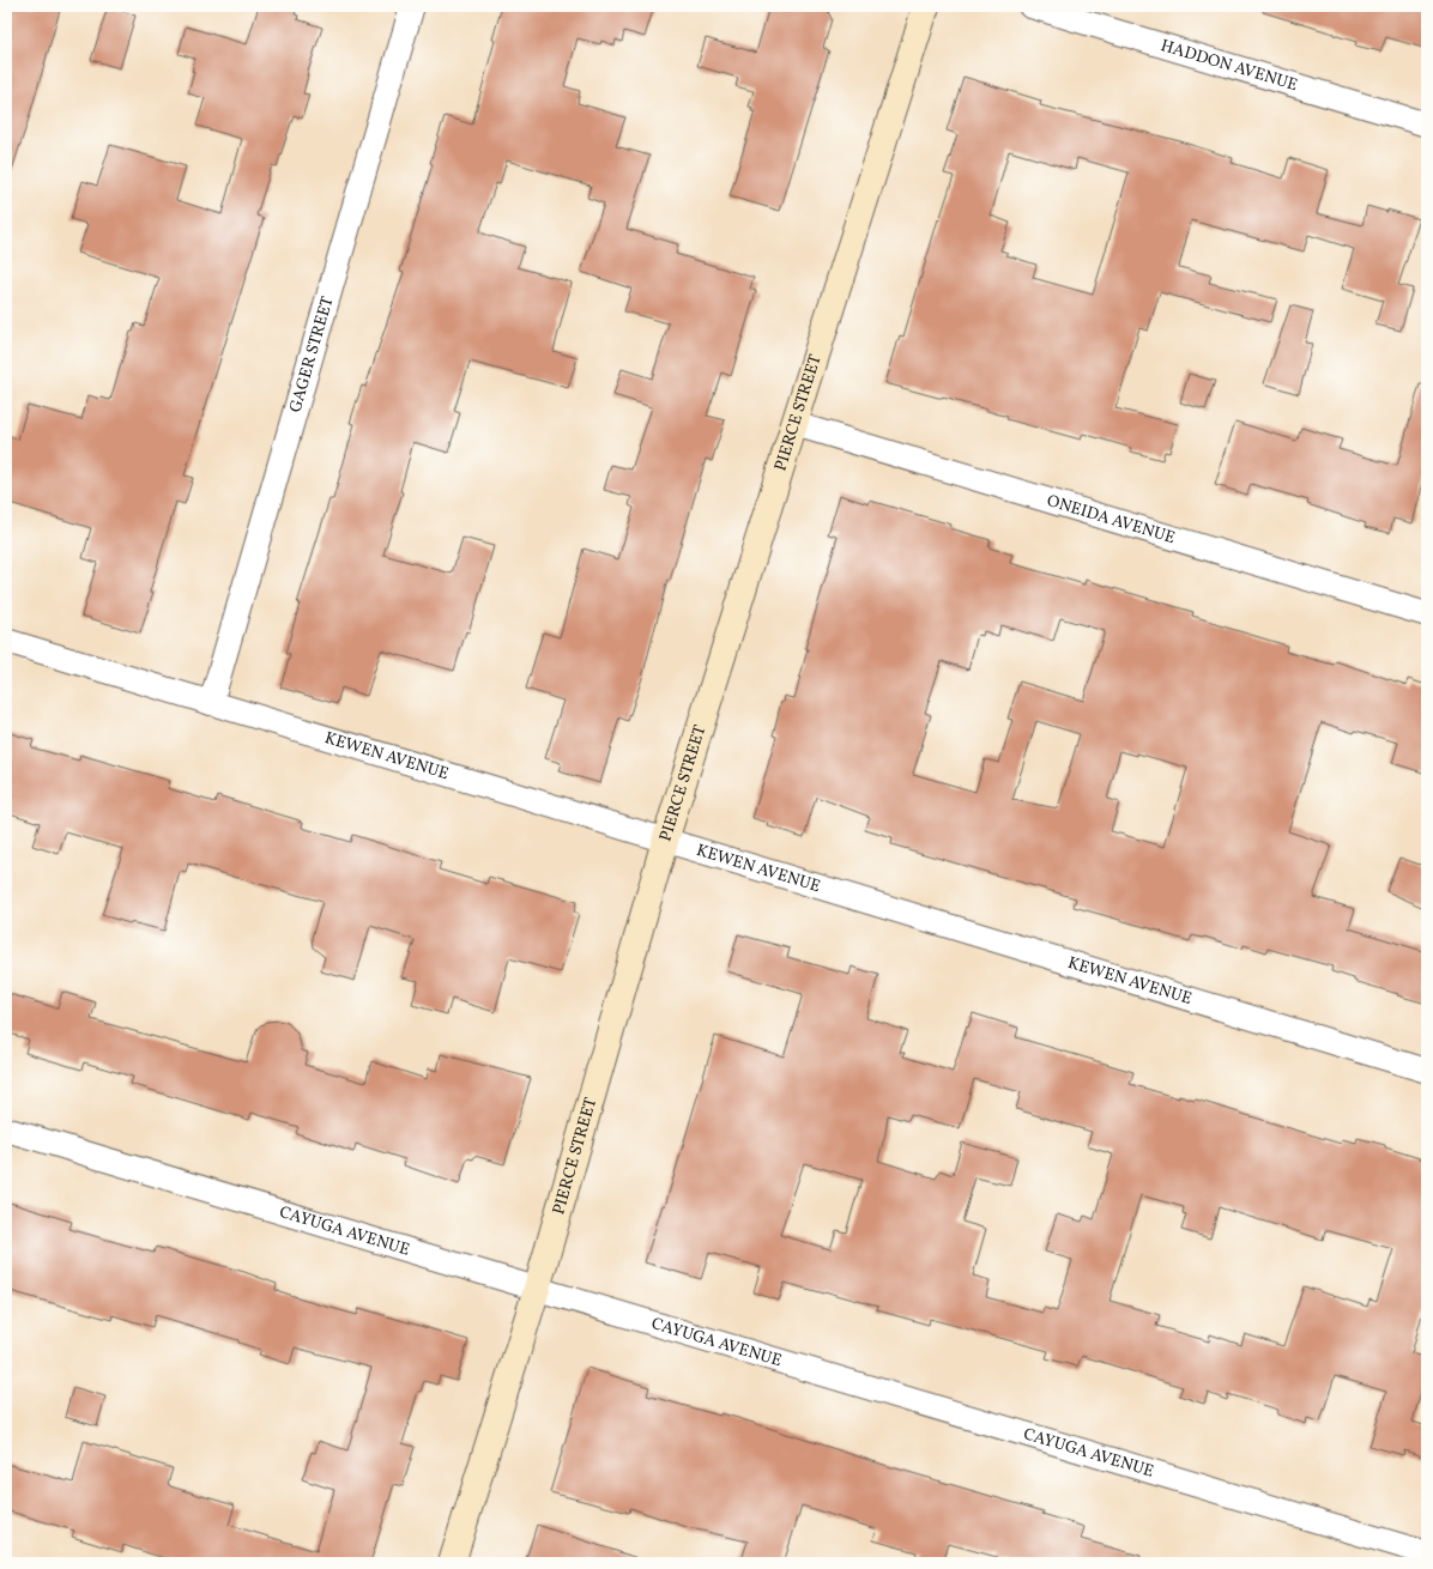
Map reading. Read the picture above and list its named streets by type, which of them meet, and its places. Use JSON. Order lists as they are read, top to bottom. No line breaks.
{"streets":{"street":["HADDON AVENUE","GAGER STREET","PIERCE STREET","ONEIDA AVENUE","KEWEN AVENUE","CAYUGA AVENUE"]},"crossings":[["GAGER STREET","KEWEN AVENUE"],["PIERCE STREET","ONEIDA AVENUE"],["PIERCE STREET","KEWEN AVENUE"],["PIERCE STREET","CAYUGA AVENUE"]]}
